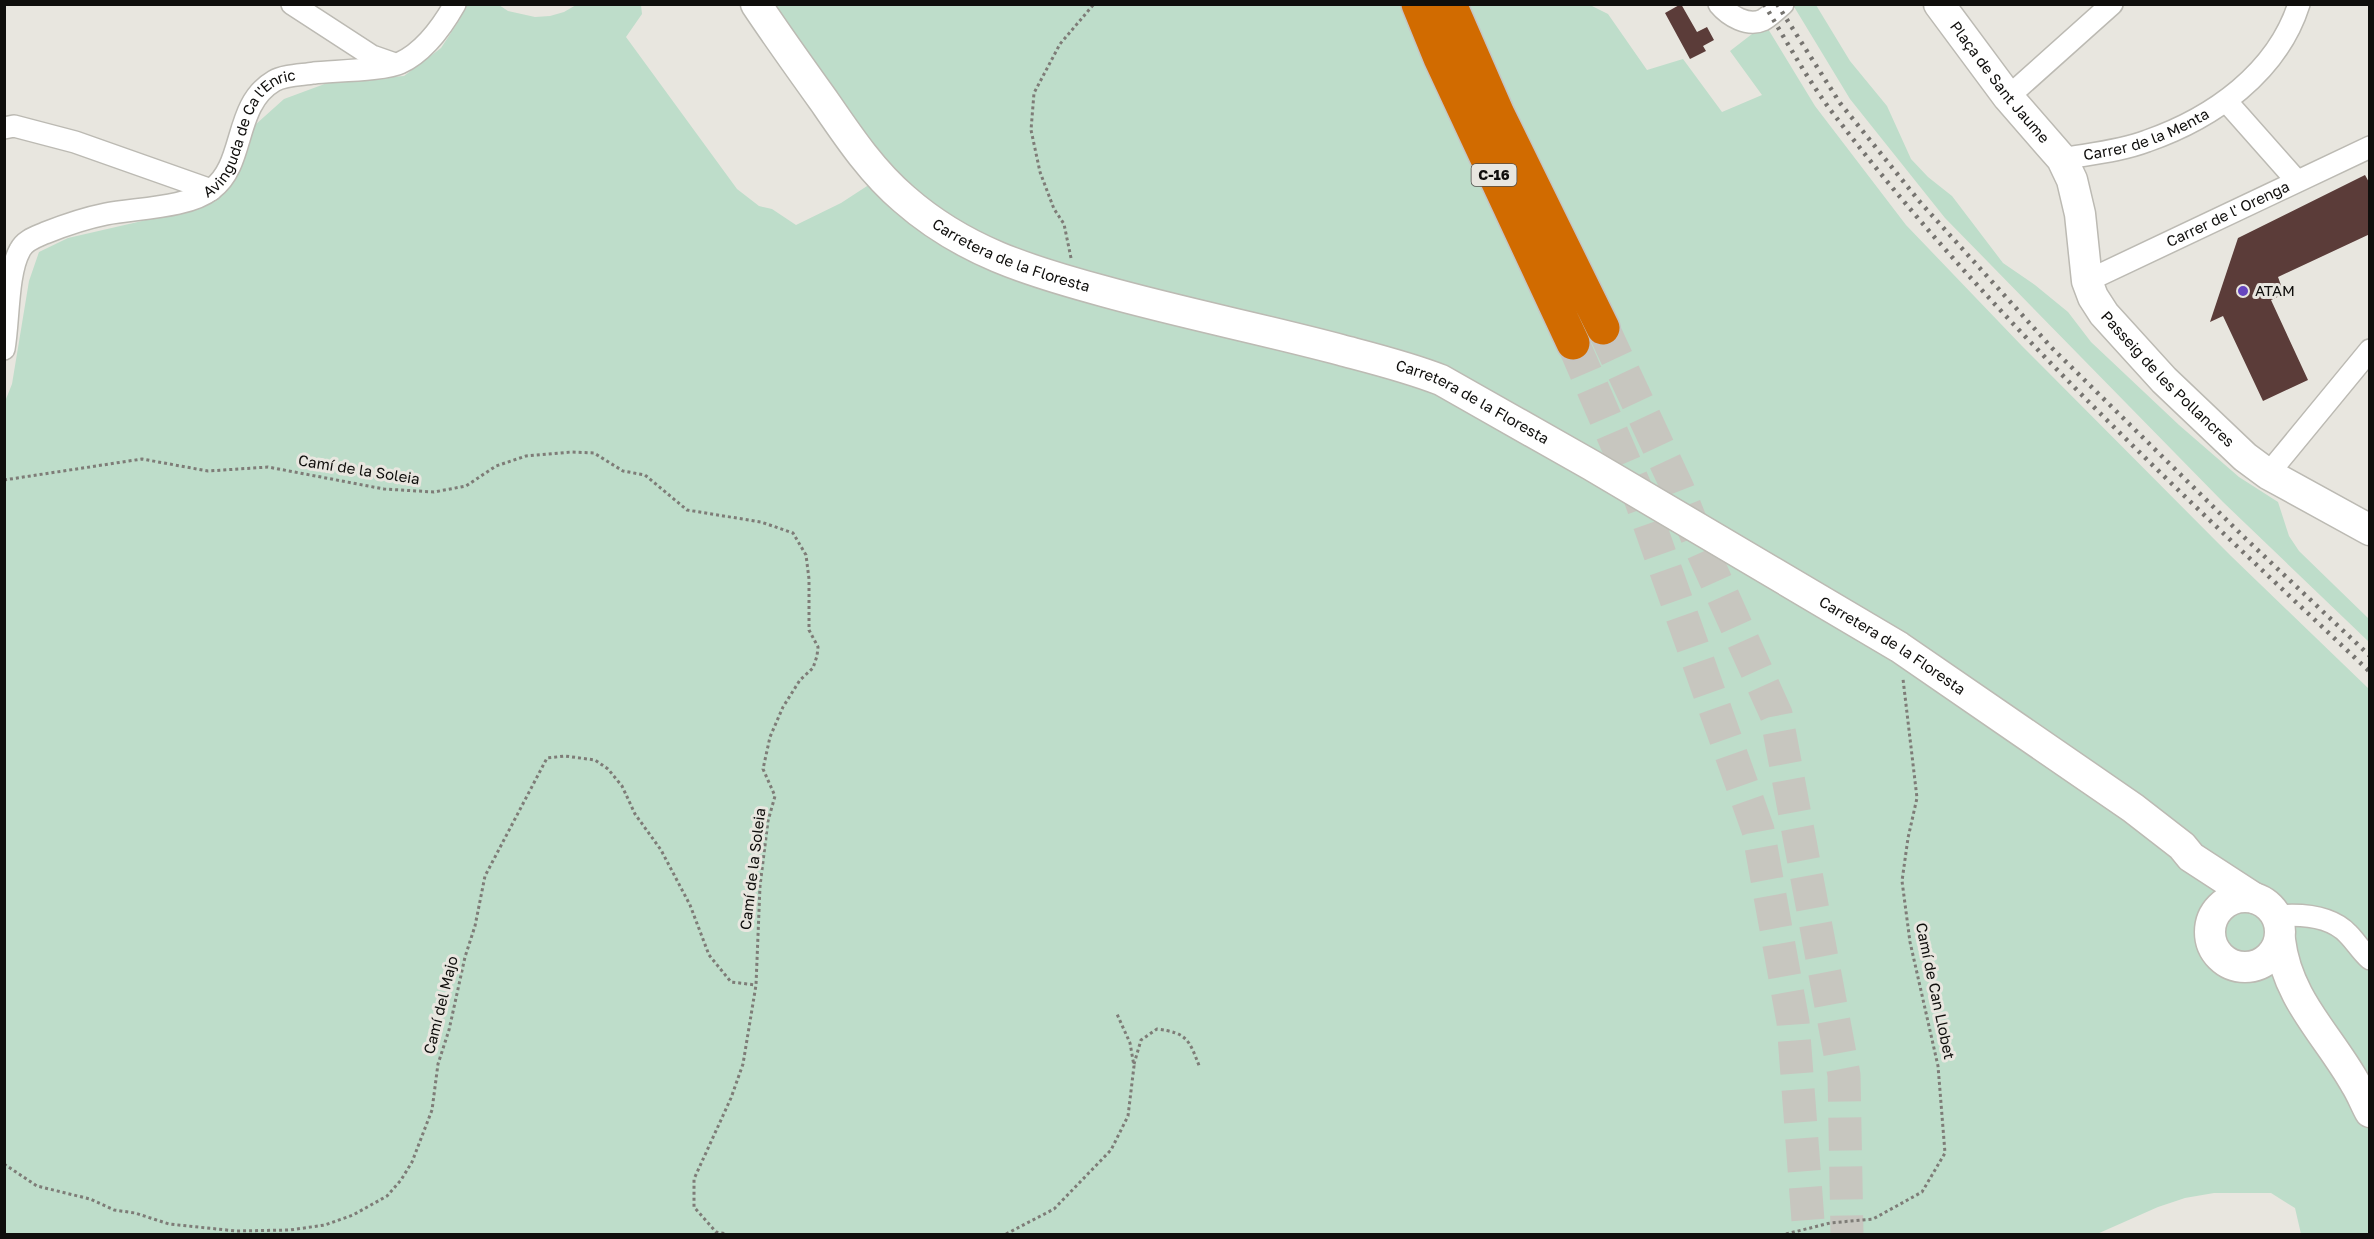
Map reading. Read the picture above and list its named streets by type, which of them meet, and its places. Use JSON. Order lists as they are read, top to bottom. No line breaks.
{"streets":{"highway":["C-16"],"main road":["Plaça de Sant Jaume","Carretera de la Floresta","Passeig de les Pollancres"],"street":["Avinguda de Ca l'Enric","Carrer de la Menta","Carrer de l' Orenga"],"path":["Camí de la Soleia","Camí de Can Llobet","Camí del Majo"]},"crossings":[["Plaça de Sant Jaume","Carrer de la Menta"],["Plaça de Sant Jaume","Passeig de les Pollancres"],["Carrer de la Menta","Carrer de l' Orenga"],["Carrer de la Menta","Passeig de les Pollancres"],["Carrer de l' Orenga","Passeig de les Pollancres"],["Carretera de la Floresta","Camí de Can Llobet"],["Camí de la Soleia","Camí del Majo"]],"places":["ATAM"]}
